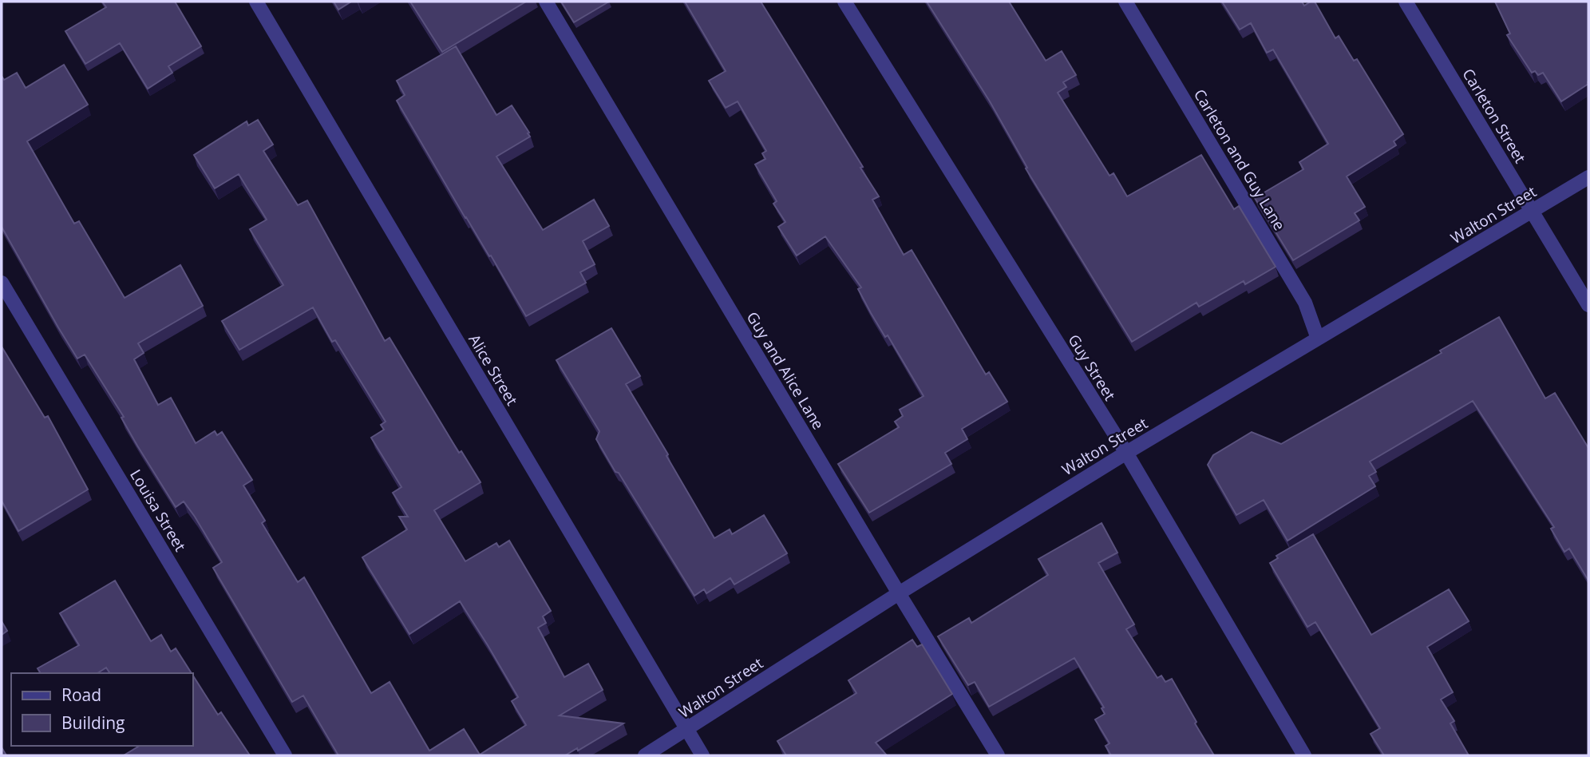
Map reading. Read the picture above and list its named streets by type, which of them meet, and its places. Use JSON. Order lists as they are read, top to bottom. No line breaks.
{"streets":{"street":["Carleton Street","Carleton and Guy Lane","Walton Street","Guy Street","Alice Street","Guy and Alice Lane","Louisa Street"]},"crossings":[["Carleton Street","Walton Street"],["Carleton and Guy Lane","Walton Street"],["Walton Street","Guy Street"],["Walton Street","Alice Street"],["Walton Street","Guy and Alice Lane"]],"legend":["Road","Building"]}
